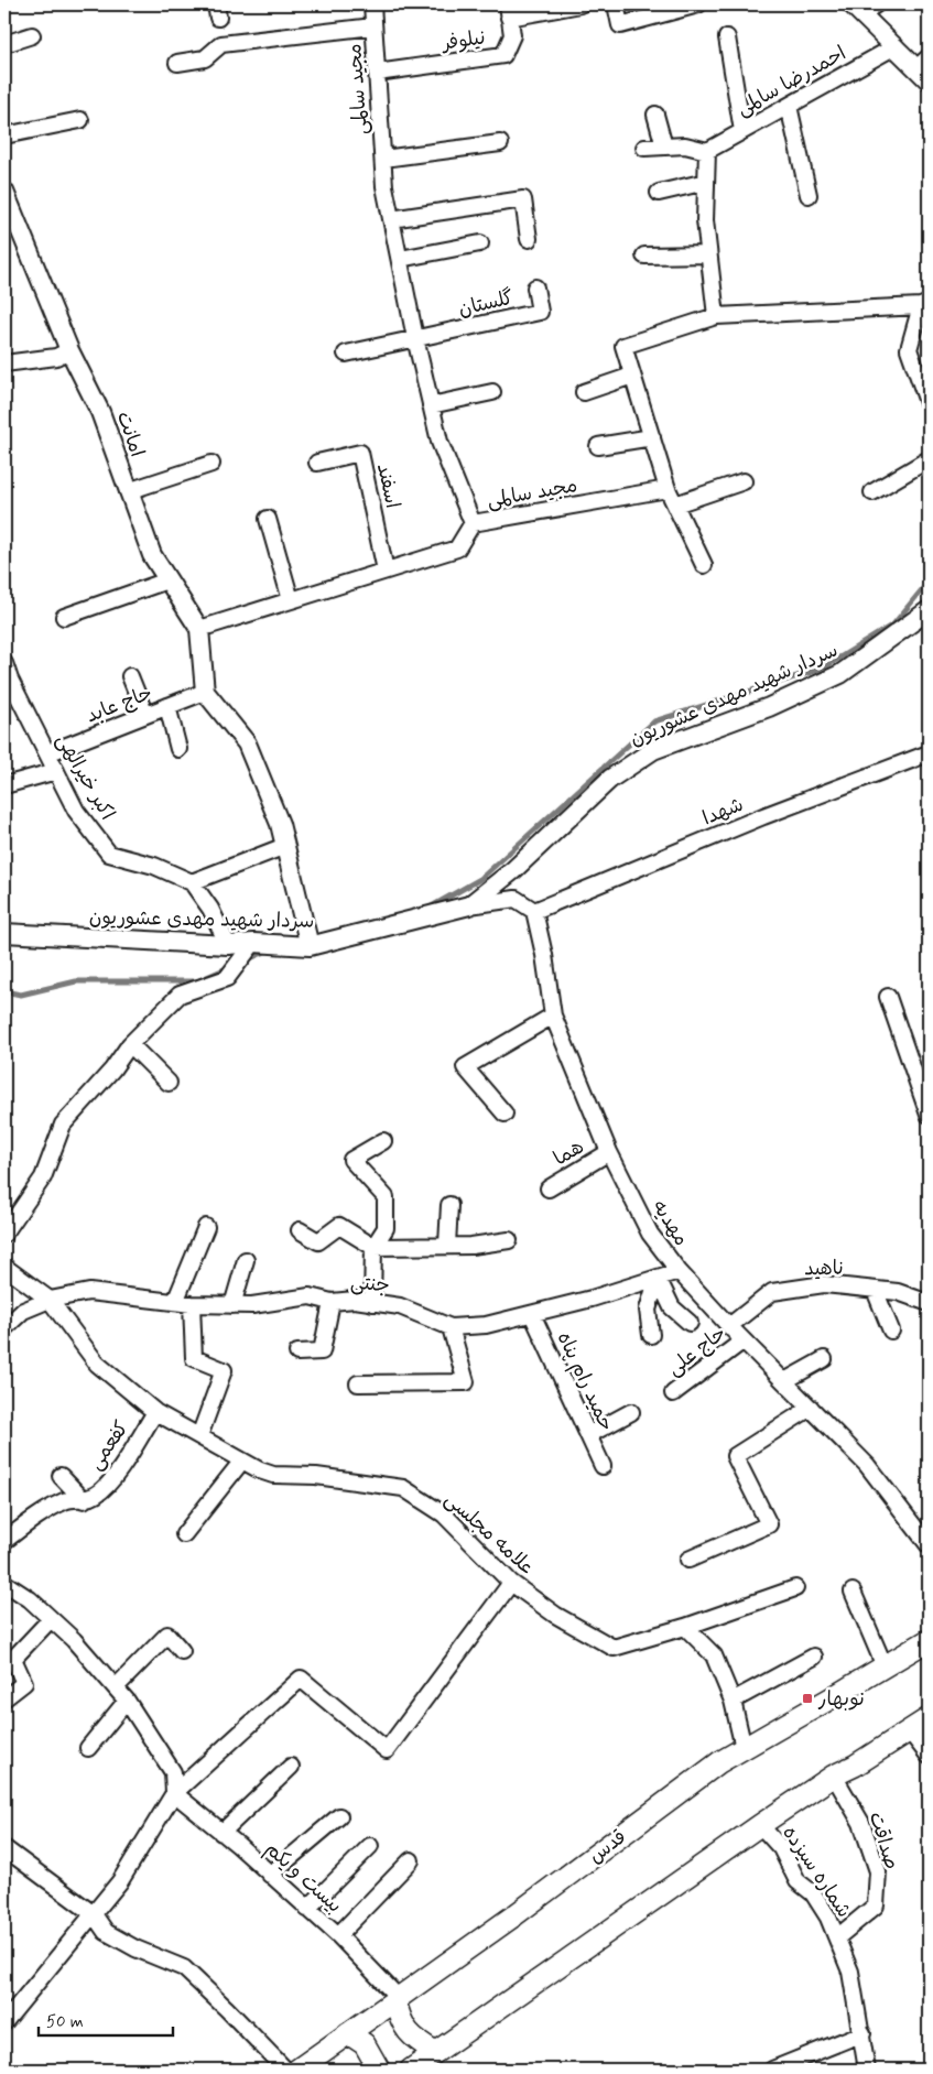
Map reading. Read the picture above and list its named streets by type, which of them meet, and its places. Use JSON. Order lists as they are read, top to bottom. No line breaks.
{"streets":{"main road":["قدس"],"street":["نیلوفر","احمدرضا سالمی","مجید سالمی","گلستان","امانت","اسفند","سردار شهید مهدی عشوریون","حاج عابد","اکبر خیرالهی","شهدا","هما","مهدیه","ناهید","جنتی","حاج علی","حمید رام پناه","کفعمی","علامه مجلسی","صداقت","شماره سیزده","بیست و یکم"]},"crossings":[["نیلوفر","مجید سالمی"],["مجید سالمی","گلستان"],["امانت","حاج عابد"],["حاج عابد","اکبر خیرالهی"],["شهدا","مهدیه"],["هما","مهدیه"],["مهدیه","ناهید"],["مهدیه","جنتی"],["مهدیه","حاج علی"],["جنتی","حمید رام پناه"],["جنتی","علامه مجلسی"],["کفعمی","علامه مجلسی"],["صداقت","شماره سیزده"],["قدس","بیست و یکم"]],"places":{"transit":["نوبهار"]},"scale_bar":"50 m"}
